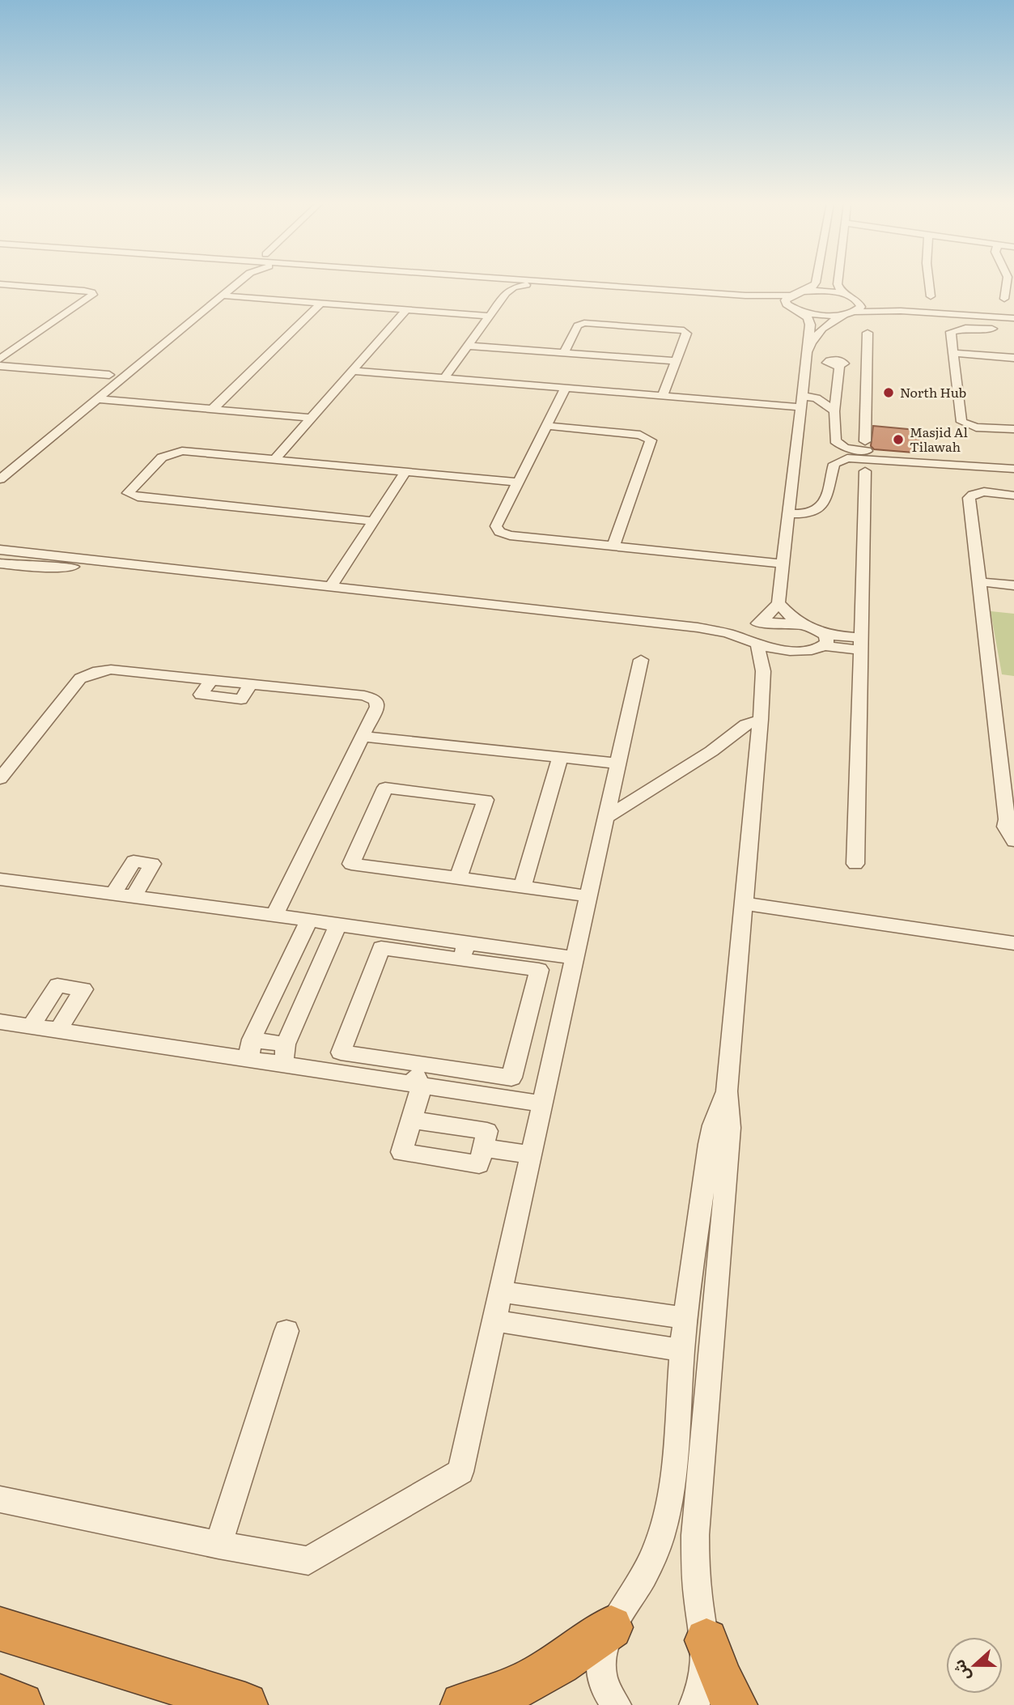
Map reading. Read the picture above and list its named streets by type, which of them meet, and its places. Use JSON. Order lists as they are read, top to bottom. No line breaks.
{"places":["North Hub","Masjid Al Tilawah"],"north":"left"}
